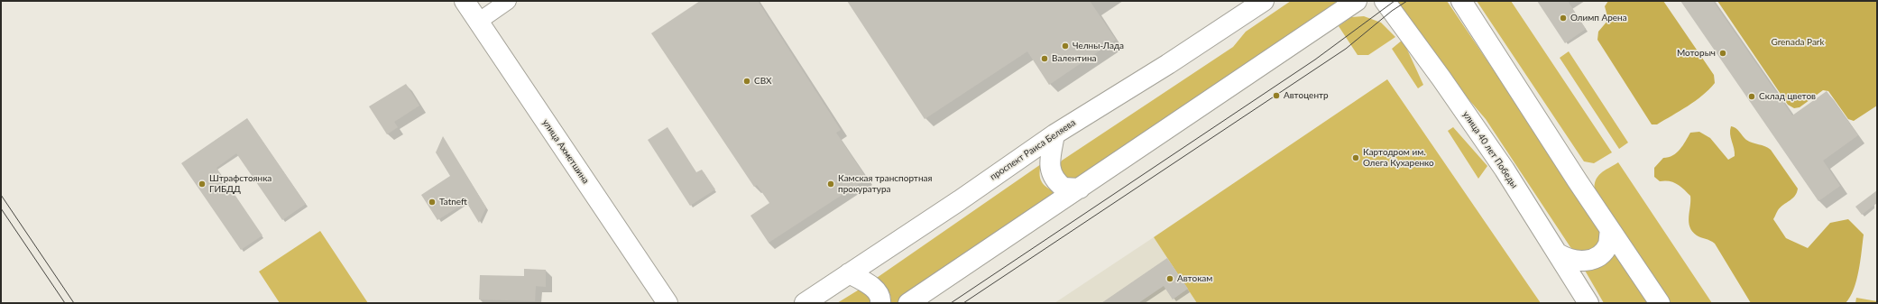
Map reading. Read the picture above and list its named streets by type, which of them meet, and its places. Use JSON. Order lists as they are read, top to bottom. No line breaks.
{"streets":{"street":["проспект Раиса Беляева","улица 40 лет Победы","улица Ахметшина"]},"parks":["Grenada Park"],"places":["Олимп Арена","Челны-Лада","Моторыч","Валентина","СВХ","Автоцентр","Склад цветов","Картодром им. Олега Кухаренко","Штрафстоянка ГИБДД","Камская транспортная прокуратура","Tatneft","Автокам"]}
